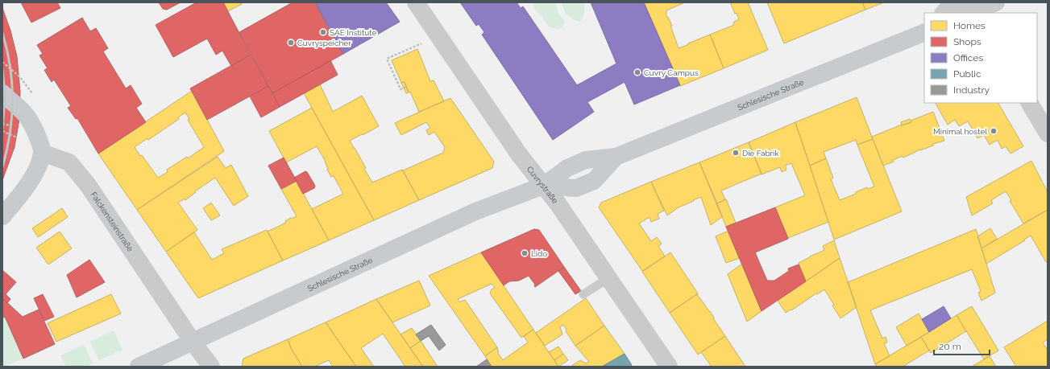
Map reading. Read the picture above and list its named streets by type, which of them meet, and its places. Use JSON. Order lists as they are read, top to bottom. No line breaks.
{"streets":{"main road":["Schlesische Straße"],"street":["Cuvrystraße","Falckensteinstraße"]},"crossings":[["Schlesische Straße","Cuvrystraße"],["Schlesische Straße","Falckensteinstraße"]],"places":["SAE Institute","Cuvryspeicher","Cuvry Campus","Minimal hostel","Die Fabrik","Lido"],"legend":["Homes","Shops","Offices","Public","Industry"],"scale_bar":"20 m"}
